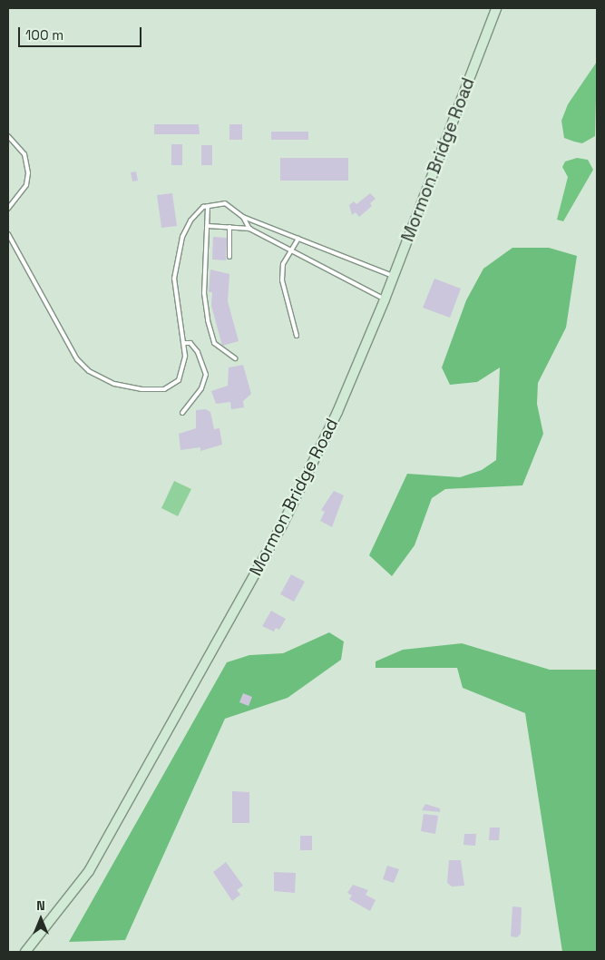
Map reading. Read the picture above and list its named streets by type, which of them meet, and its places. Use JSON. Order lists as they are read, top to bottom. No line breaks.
{"streets":{"main road":["Mormon Bridge Road"]},"scale_bar":"100 m","north":"top"}
